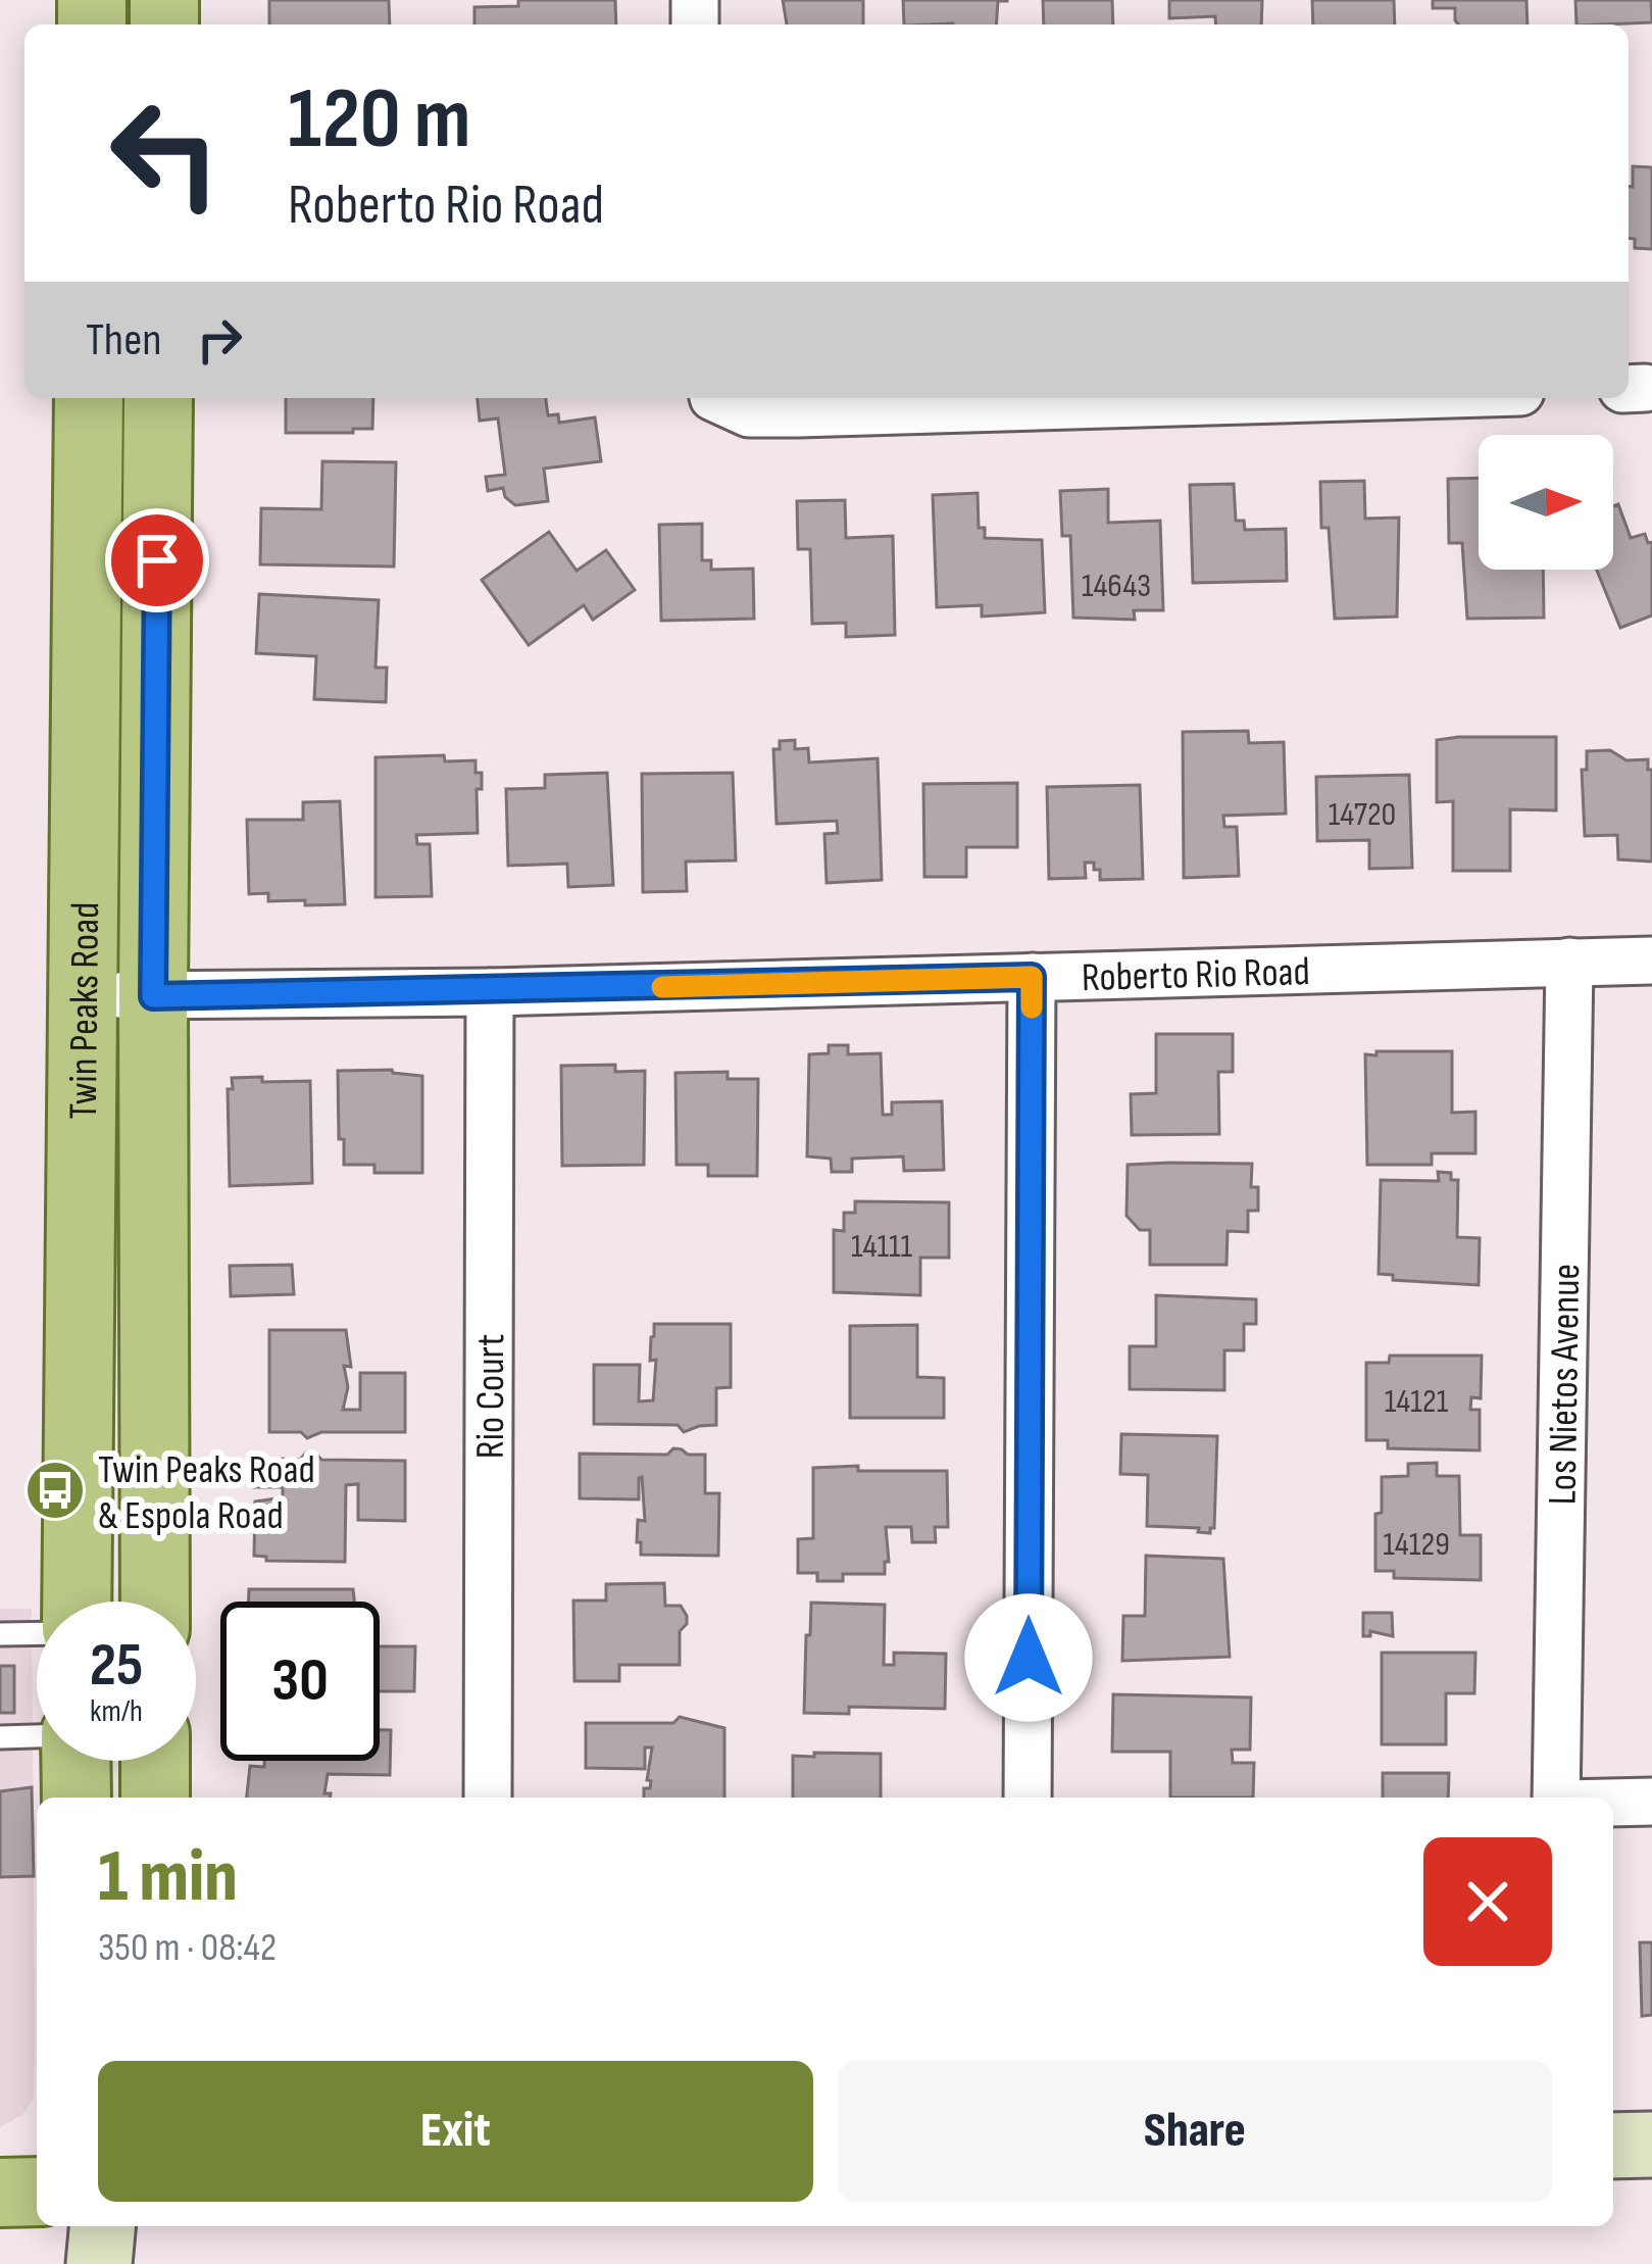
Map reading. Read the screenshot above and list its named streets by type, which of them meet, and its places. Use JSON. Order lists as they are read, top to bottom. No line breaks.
{"streets":{"main road":["Twin Peaks Road"],"street":["Roberto Rio Road","Los Nietos Avenue","Rio Court"]},"crossings":[["Roberto Rio Road","Twin Peaks Road"],["Roberto Rio Road","Los Nietos Avenue"],["Roberto Rio Road","Rio Court"]],"places":{"bus stop":["Twin Peaks Road & Espola Road"]},"house_numbers":["14643","14720","14111","14121","14129"],"north":"right","page":{"turn":["120 m","Roberto Rio Road"],"then":"Then","speed":"25 km/h","limit":"30","heading":["1 min","350 m · 08:42"],"buttons":["Exit","Share"]}}
